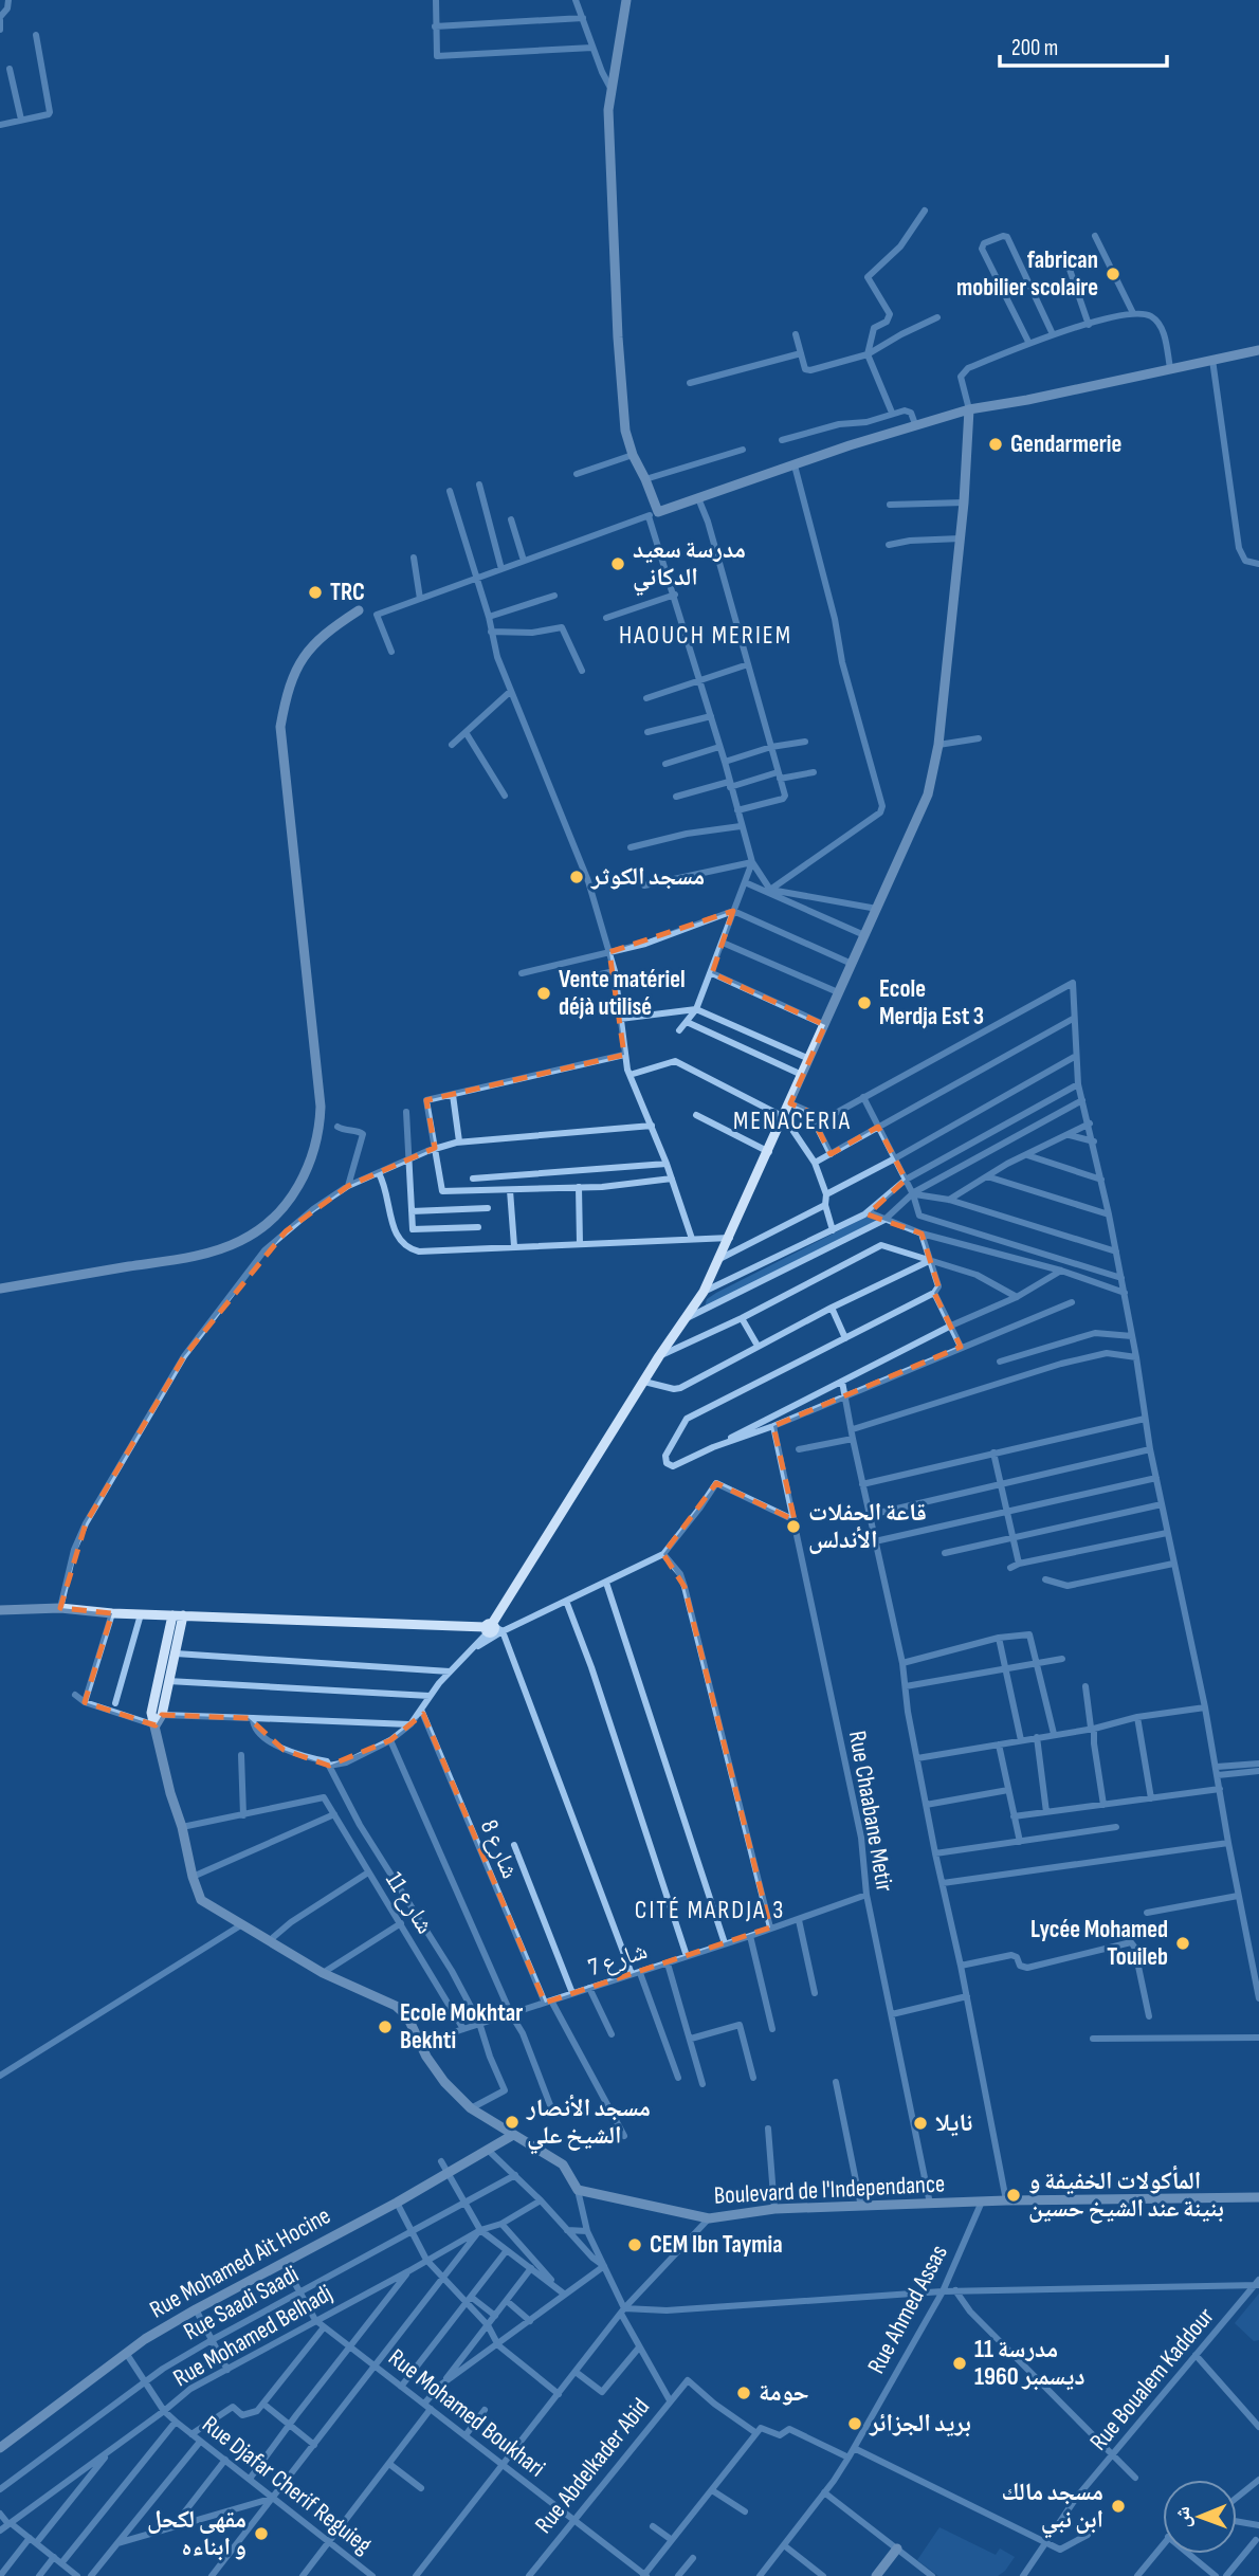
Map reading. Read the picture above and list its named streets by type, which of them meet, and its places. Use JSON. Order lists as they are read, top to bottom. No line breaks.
{"streets":{"street":["Rue Chaabane Metir","شارع 8","شارع 11","شارع 7","Boulevard de l'Independance","Rue Mohamed Ait Hocine","Rue Saadi Saadi","Rue Ahmed Assas","Rue Mohamed Belhadj","Rue Boualem Kaddour","Rue Mohamed Boukhari","Rue Abdelkader Abid","Rue Djafar Cherif Reguieg"]},"crossings":[["Rue Chaabane Metir","شارع 7"],["Rue Chaabane Metir","Boulevard de l'Independance"],["شارع 8","شارع 7"],["شارع 11","شارع 7"],["Boulevard de l'Independance","Rue Ahmed Assas"],["Rue Mohamed Ait Hocine","Rue Mohamed Boukhari"],["Rue Mohamed Ait Hocine","Rue Djafar Cherif Reguieg"],["Rue Saadi Saadi","Rue Mohamed Boukhari"],["Rue Saadi Saadi","Rue Djafar Cherif Reguieg"],["Rue Mohamed Belhadj","Rue Mohamed Boukhari"],["Rue Mohamed Belhadj","Rue Djafar Cherif Reguieg"],["Rue Mohamed Boukhari","Rue Abdelkader Abid"]],"districts":["HAOUCH MERIEM","MENACERIA","CITÉ MARDJA 3"],"places":["fabrican mobilier scolaire","Gendarmerie","مدرسة سعيد الدكاني","TRC","مسجد الكوثر","Vente matériel déjà utilisé","Ecole Merdja Est 3","قاعة الحفلات الأندلس","Lycée Mohamed Touileb","Ecole Mokhtar Bekhti","مسجد الأنصار الشيخ علي","نايلا","المأكولات الخفيفة و بنينة عند الشيخ حسين","CEM Ibn Taymia","مدرسة 11 ديسمبر 1960","حومة","بريد الجزائر","مسجد مالك ابن نبي","مقهى لكحل و ابناءه"],"scale_bar":"200 m","north":"left"}
